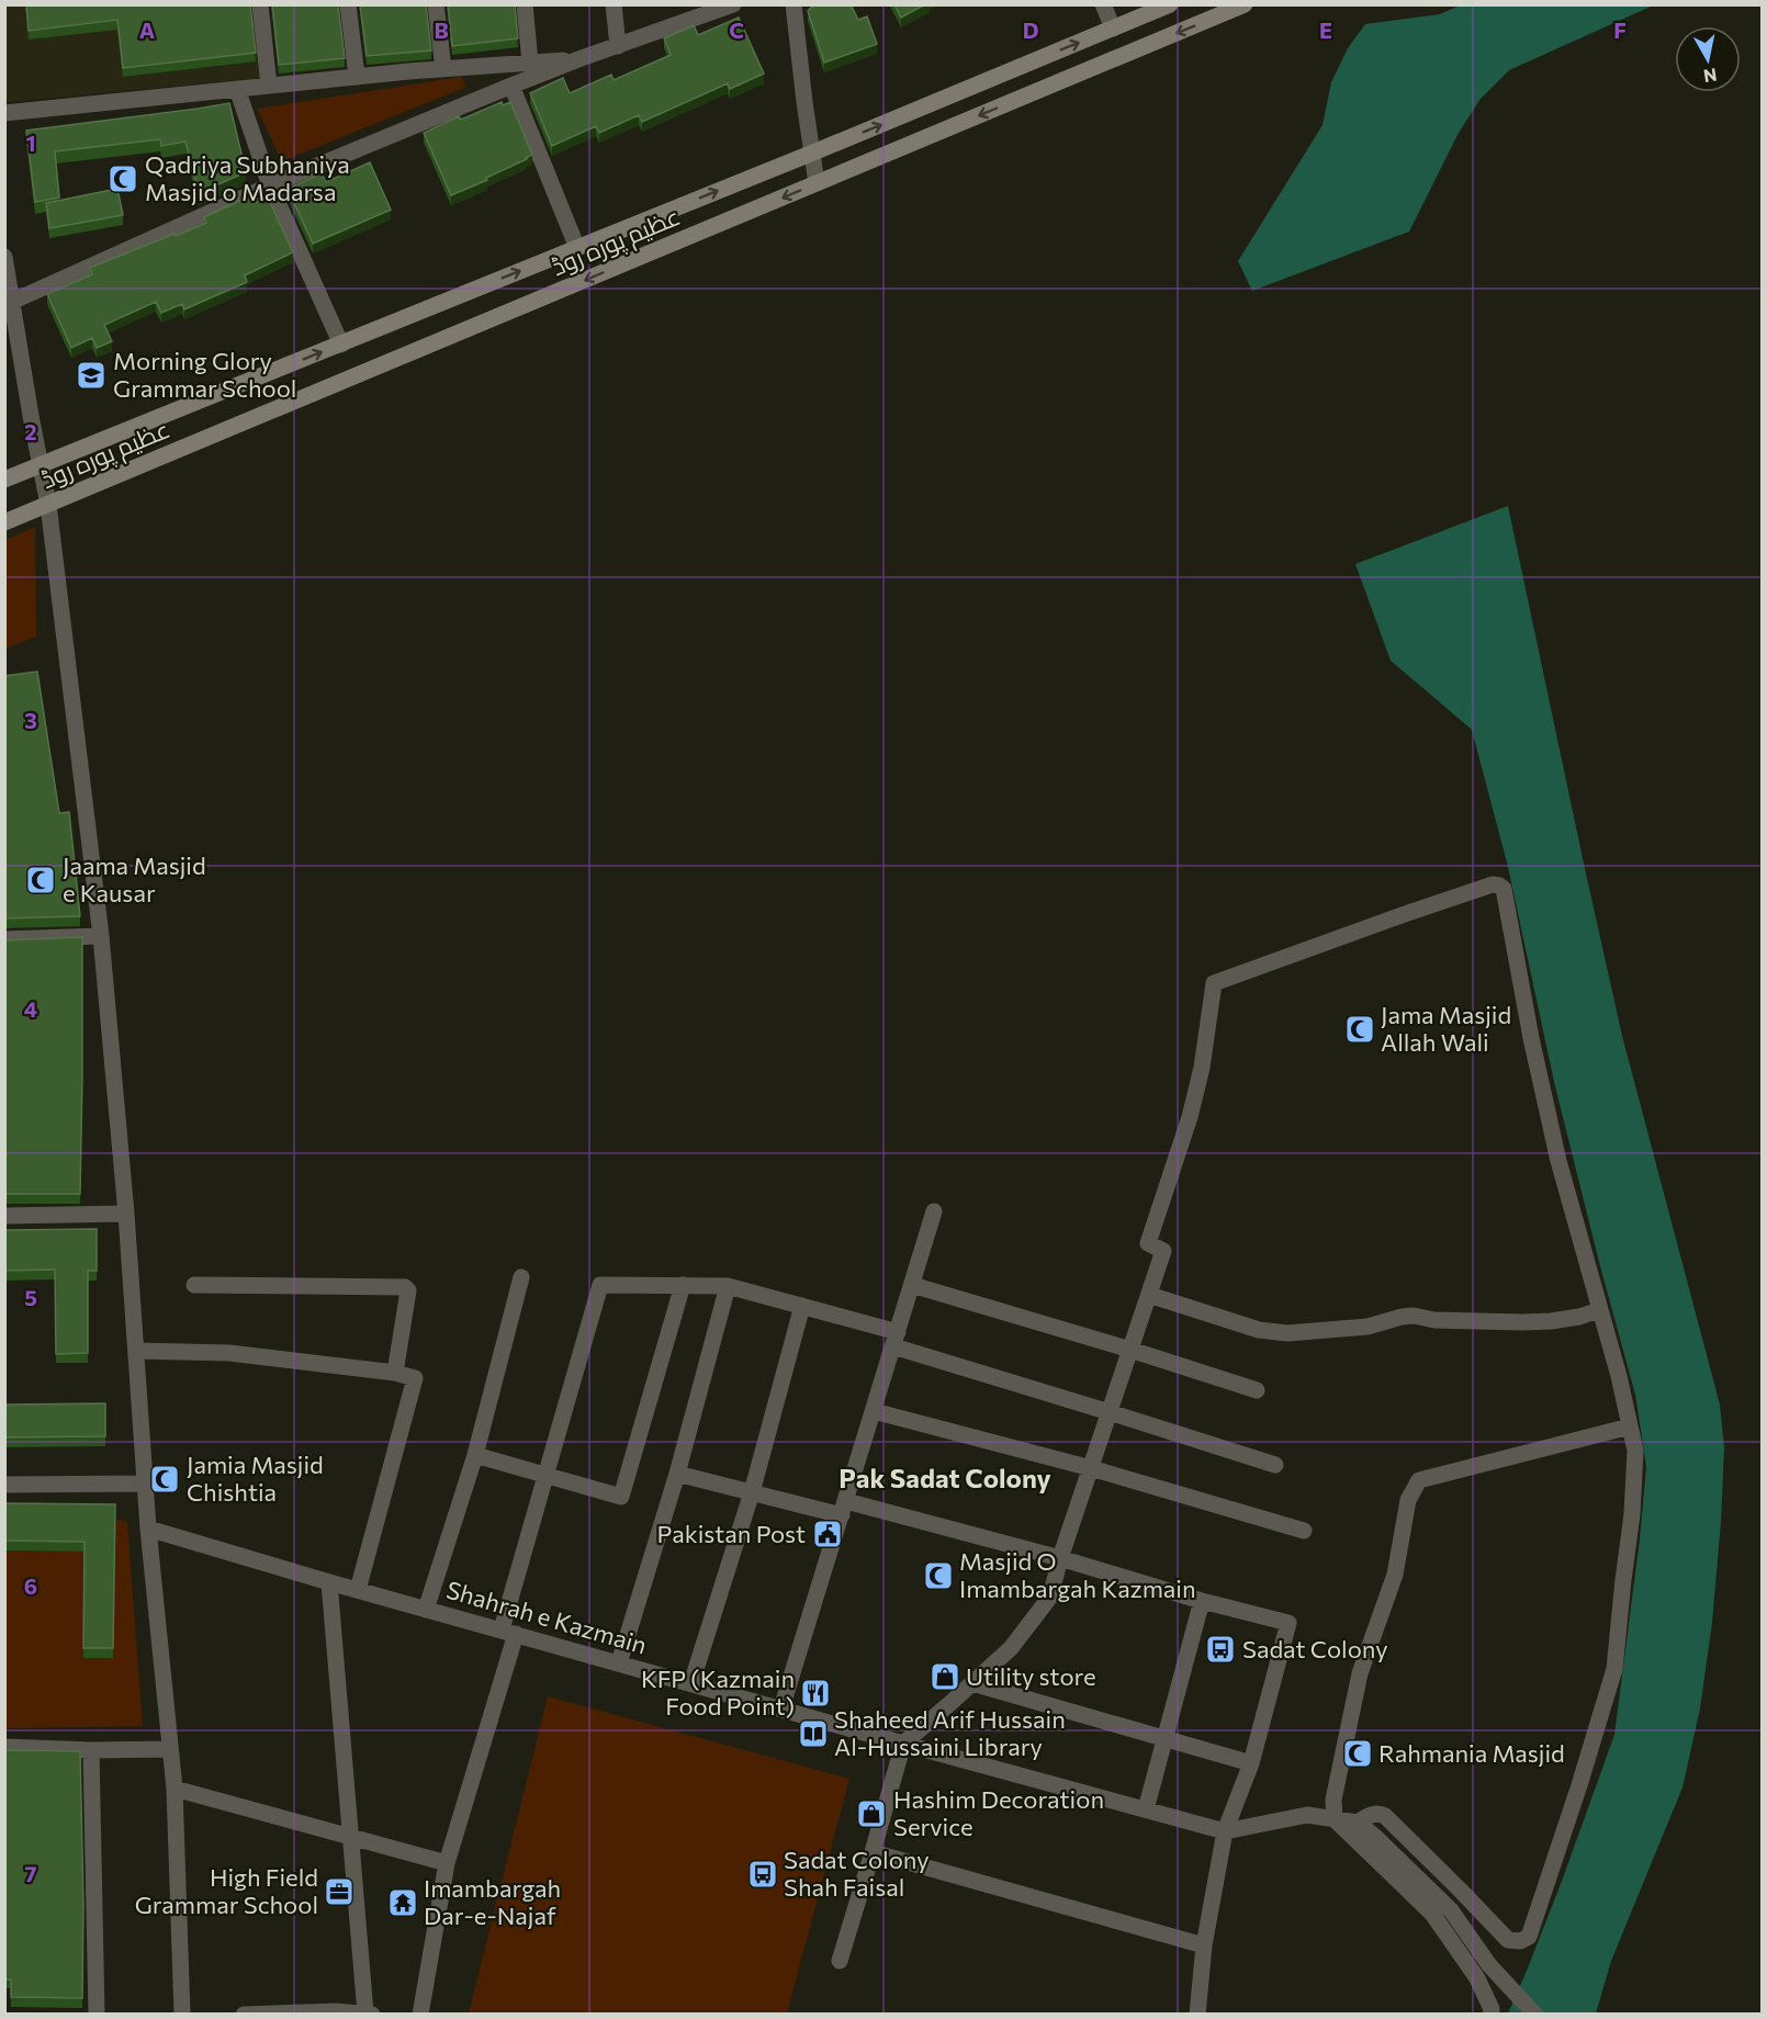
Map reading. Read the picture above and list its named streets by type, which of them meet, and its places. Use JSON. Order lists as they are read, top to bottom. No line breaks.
{"streets":{"main road":["عظیم پورہ روڈ"],"street":["Shahrah e Kazmain"]},"districts":["Pak Sadat Colony"],"places":{"mosque":["Qadriya Subhaniya Masjid o Madarsa","Jaama Masjid e Kausar","Jama Masjid Allah Wali","Jamia Masjid Chishtia","Masjid O Imambargah Kazmain","Rahmania Masjid"],"school or university":["Morning Glory Grammar School"],"public building":["Pakistan Post"],"bus stop":["Sadat Colony","Sadat Colony Shah Faisal"],"shop":["Utility store","Hashim Decoration Service"],"restaurant":["KFP (Kazmain Food Point)"],"library":["Shaheed Arif Hussain Al-Hussaini Library"],"office":["High Field Grammar School"],"temple":["Imambargah Dar-e-Najaf"]},"north":"bottom","grid":{"columns":["A","B","C","D","E","F"],"rows":["1","2","3","4","5","6","7"]}}
